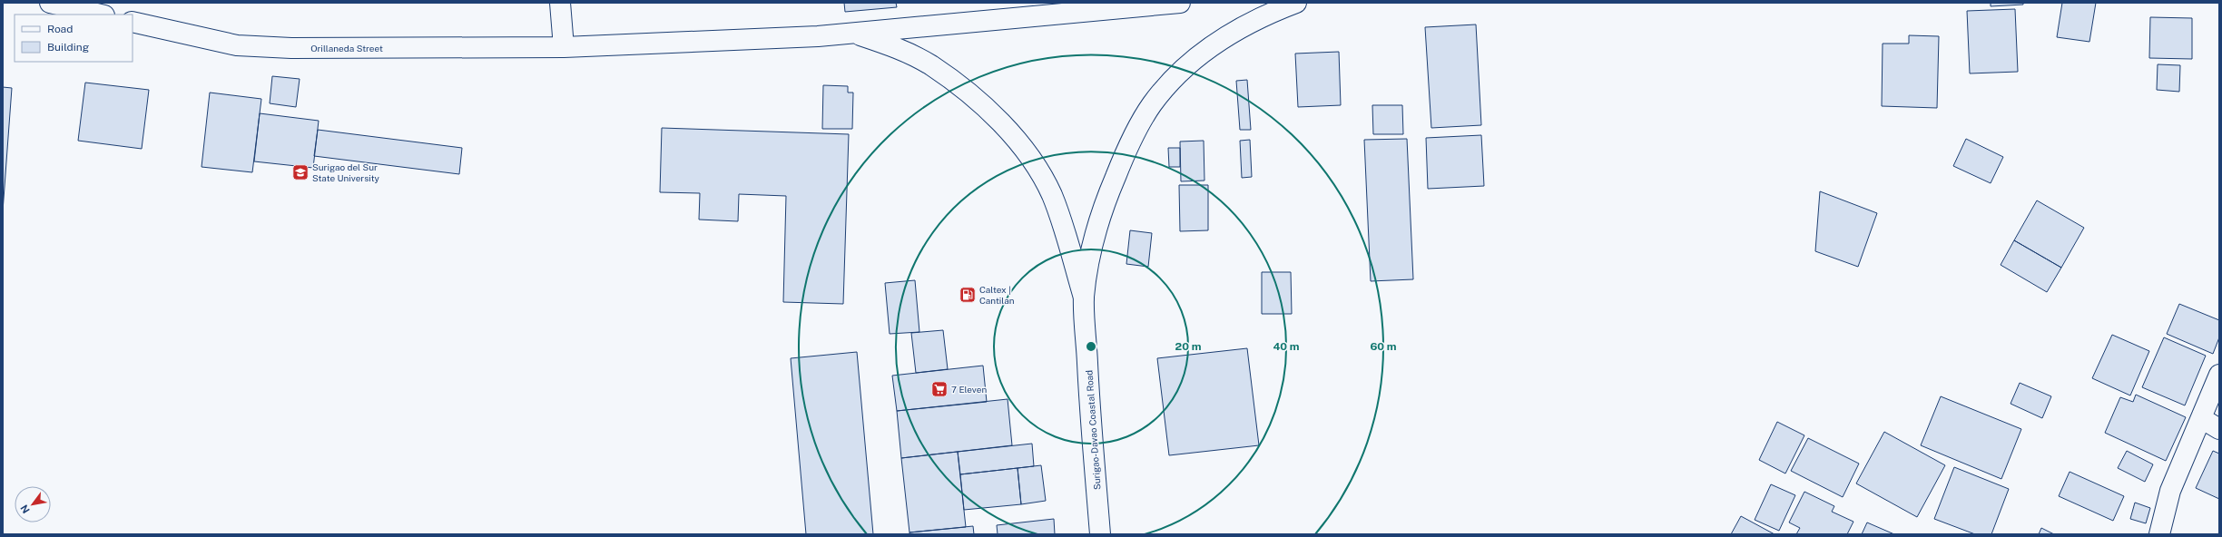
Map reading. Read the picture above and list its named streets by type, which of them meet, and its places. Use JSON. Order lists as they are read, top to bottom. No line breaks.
{"streets":{"main road":["Orillaneda Street","Surigao-Davao Coastal Road"]},"places":{"school or university":["Surigao del Sur State University"],"fuel station":["Caltex | Cantilan"],"supermarket":["7 Eleven"]},"legend":["Road","Building"],"north":"bottom left","rings":["20 m","40 m","60 m"]}
